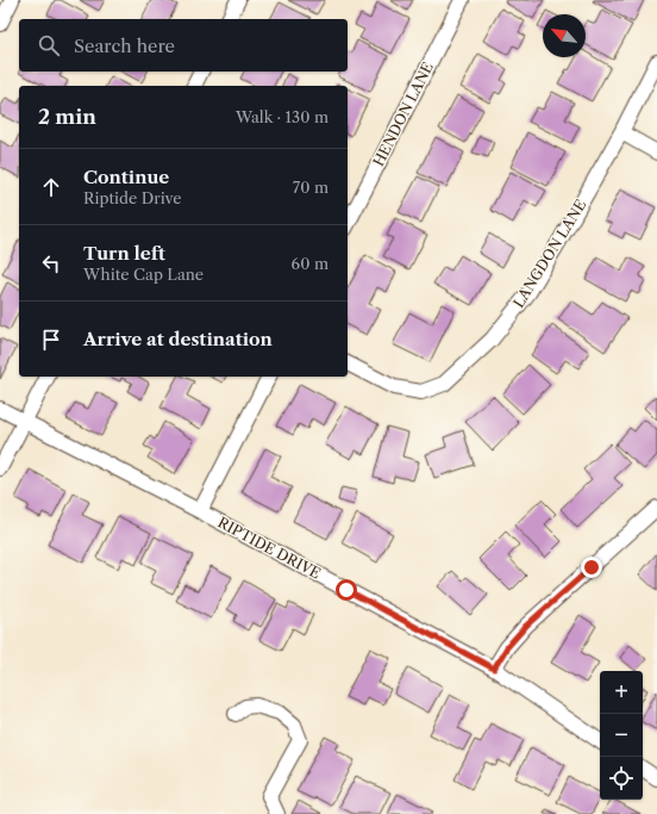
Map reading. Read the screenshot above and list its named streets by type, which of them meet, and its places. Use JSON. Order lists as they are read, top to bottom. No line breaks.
{"streets":{"street":["HENDON LANE","LANGDON LANE","RIPTIDE DRIVE"]},"north":"top left","page":{"search":"Search here","heading":["2 min","Walk · 130 m"],"list":[["Continue","Riptide Drive","70 m"],["Turn left","White Cap Lane","60 m"],"Arrive at destination"],"map_buttons":["+","−"]}}
